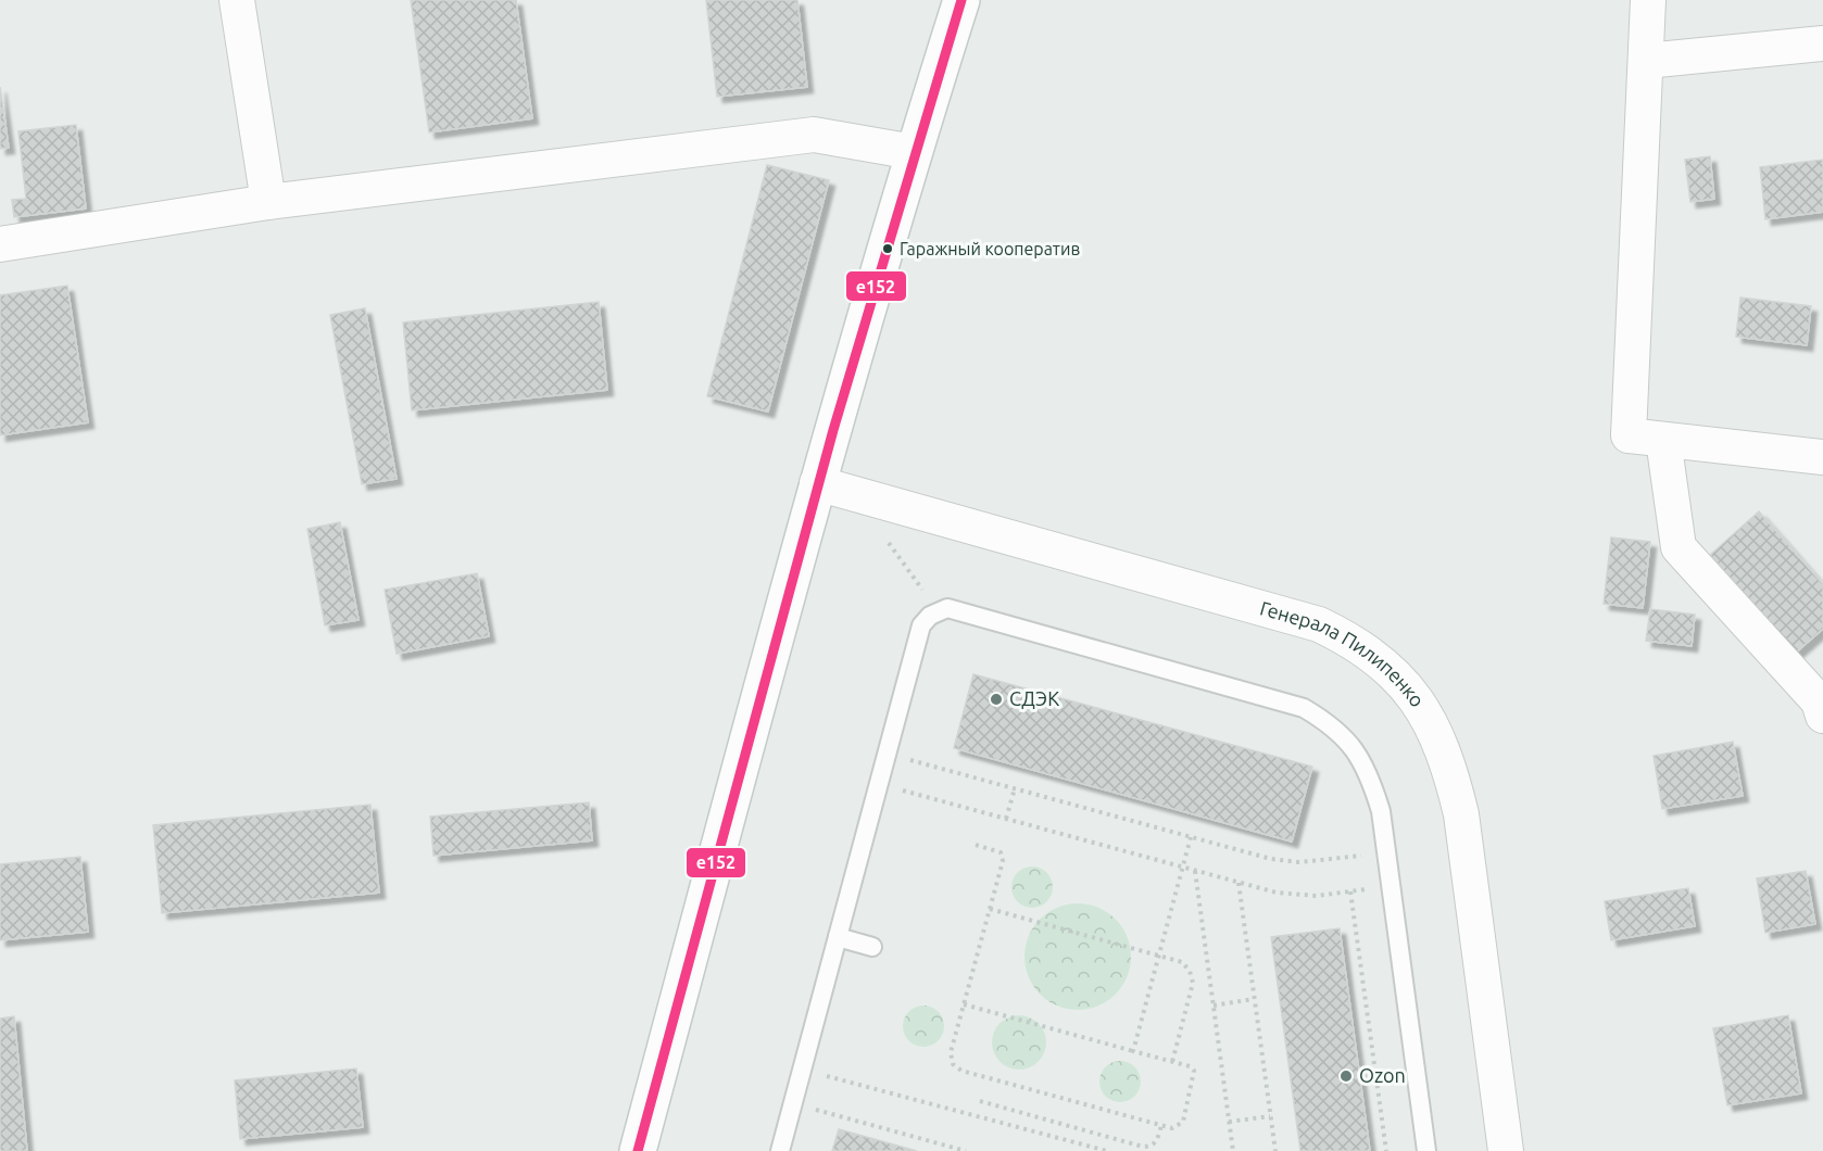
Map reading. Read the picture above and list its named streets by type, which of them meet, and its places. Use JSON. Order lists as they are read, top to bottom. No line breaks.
{"streets":{"street":["Генерала Пилипенко"]},"places":["Гаражный кооператив","СДЭК","Ozon"],"lines":["transit line е152"]}
